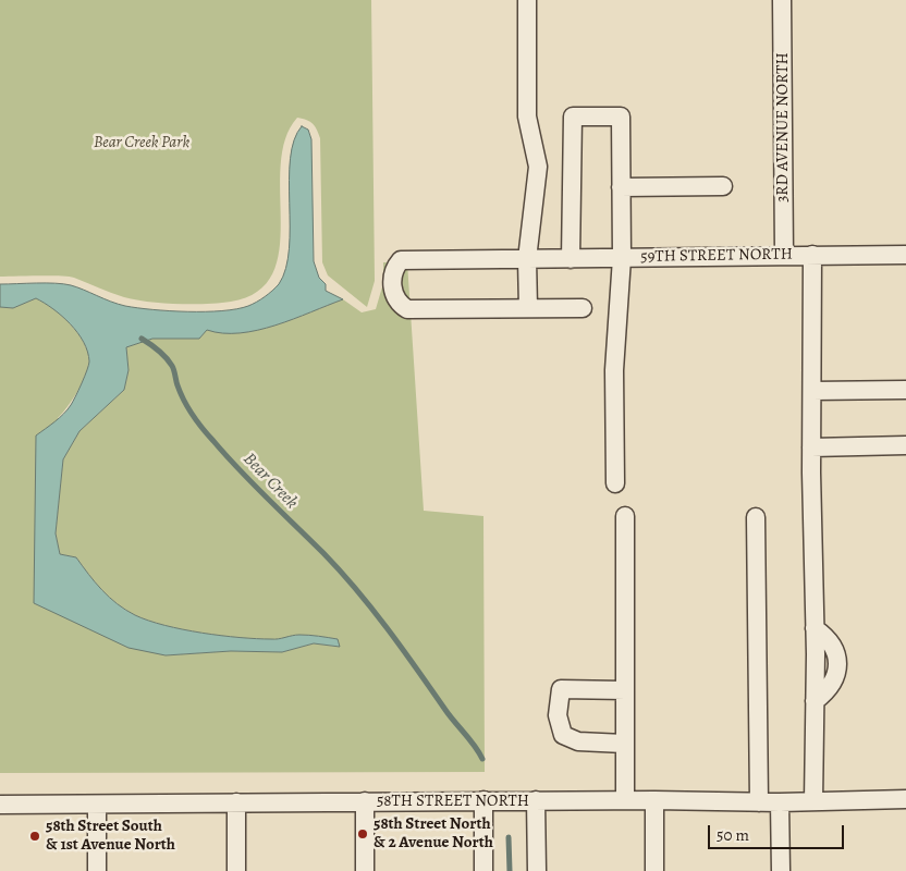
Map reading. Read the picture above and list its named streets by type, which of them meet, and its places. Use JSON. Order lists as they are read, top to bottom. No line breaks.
{"streets":{"street":["3RD AVENUE NORTH","59TH STREET NORTH","58TH STREET NORTH"]},"crossings":[["3RD AVENUE NORTH","59TH STREET NORTH"]],"water":["Bear Creek"],"parks":["Bear Creek Park"],"places":["58th Street North & 2 Avenue North","58th Street South & 1st Avenue North"],"scale_bar":"50 m"}
